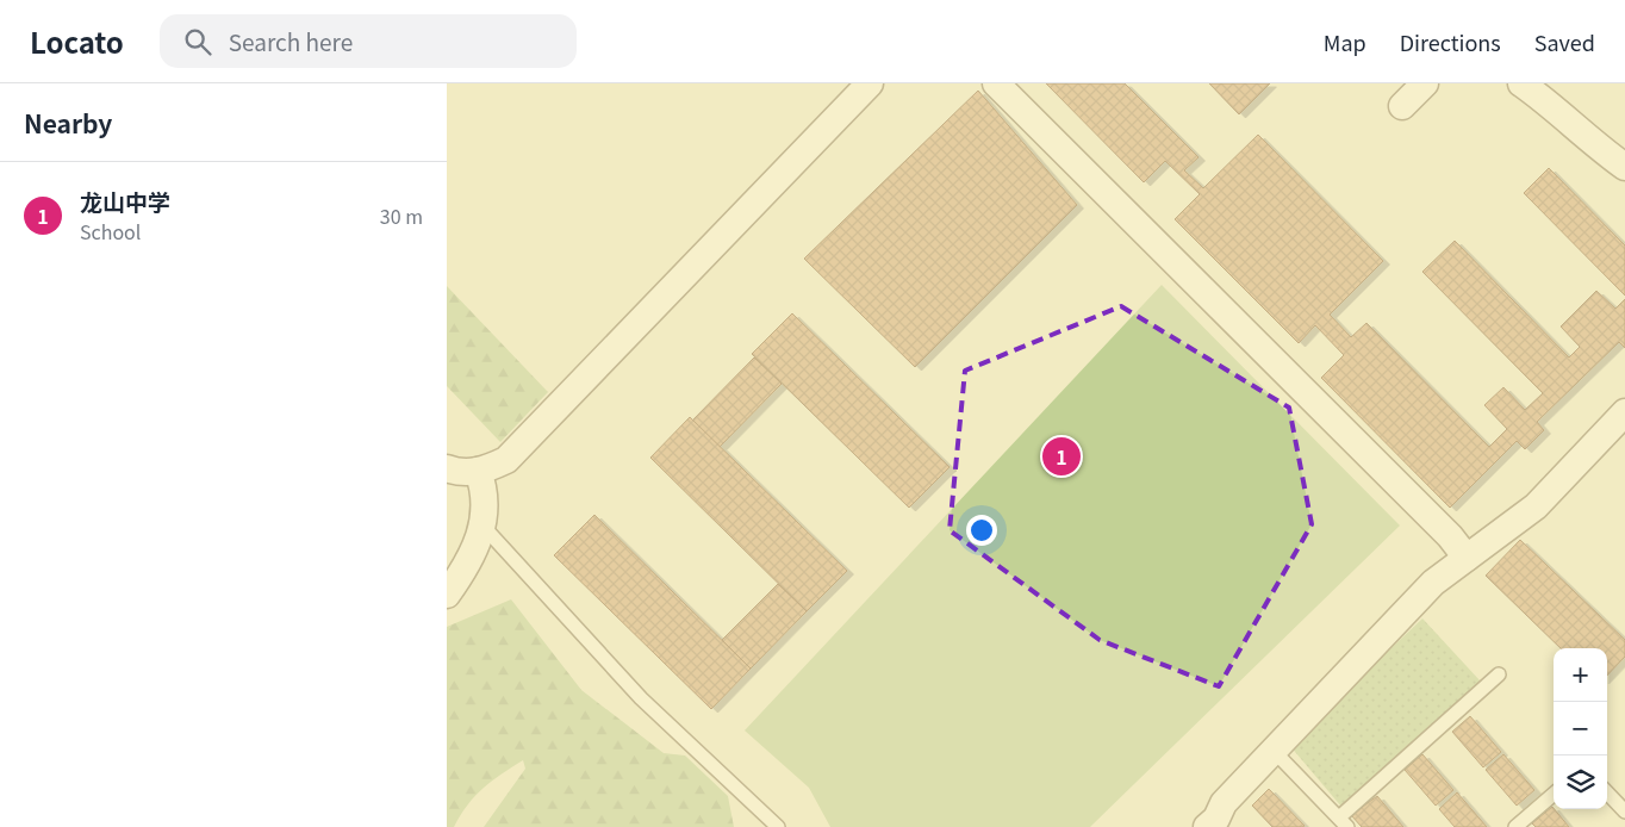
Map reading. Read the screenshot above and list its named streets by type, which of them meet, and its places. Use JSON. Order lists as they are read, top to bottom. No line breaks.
{"page":{"header":"Locato","search":"Search here","nav":["Map","Directions","Saved"],"heading":"Nearby","list":[{"mark":"1","name":"龙山中学","note":"School","value":"30 m"}],"pins":"1","map_buttons":["+","−"]}}
